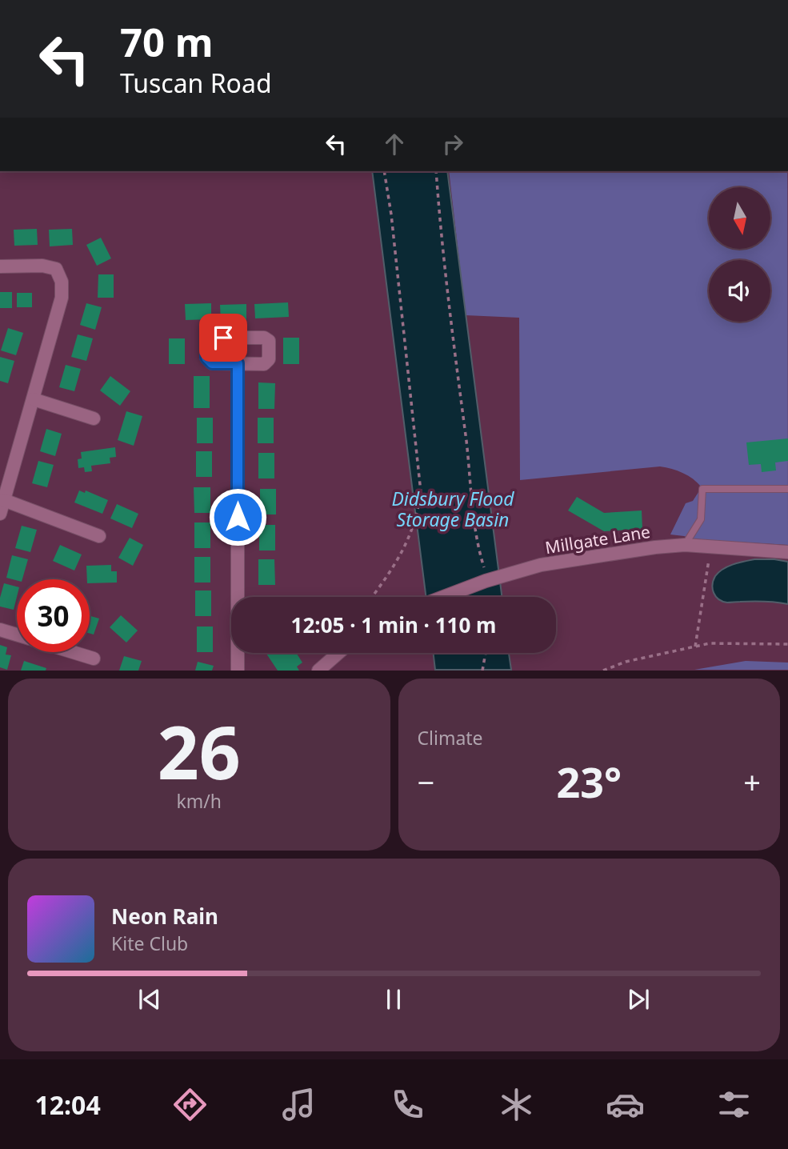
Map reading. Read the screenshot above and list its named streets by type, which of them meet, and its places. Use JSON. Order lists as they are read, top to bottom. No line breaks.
{"streets":{"street":["Millgate Lane"]},"water":["Didsbury Flood Storage Basin"],"north":"bottom","page":{"turn":["70 m","Tuscan Road"],"limit":"30","trip":"12:05 · 1 min · 110 m","tile":[["26","km/h"],"Climate"],"heat":["−","23°","+"],"song":["Neon Rain","Kite Club"],"tabs":"12:04"}}
